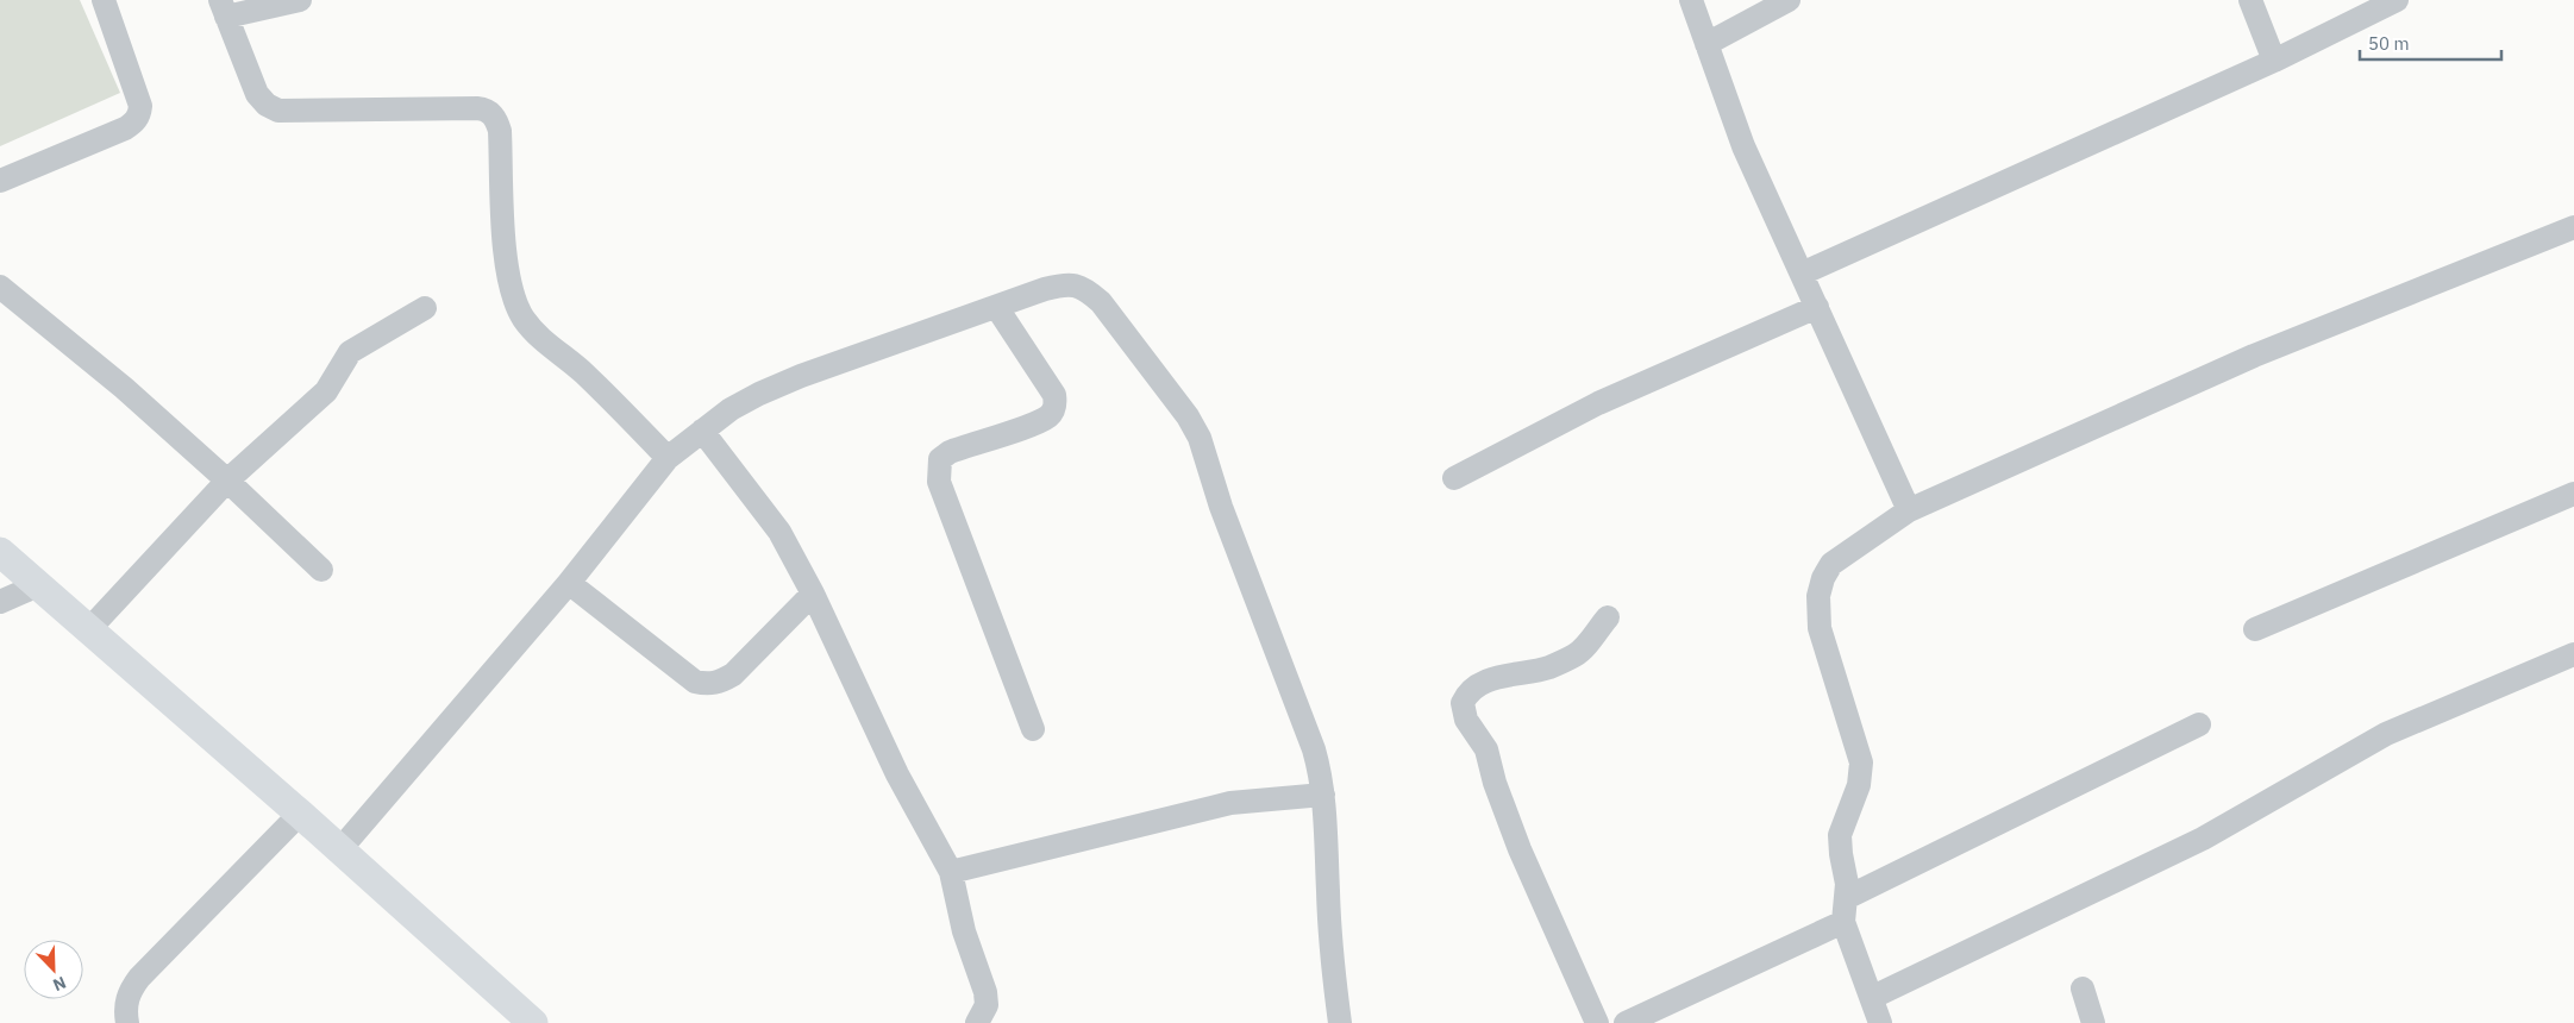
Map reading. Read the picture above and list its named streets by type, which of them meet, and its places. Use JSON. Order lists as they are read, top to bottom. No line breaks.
{"scale_bar":"50 m","north":"bottom right"}
